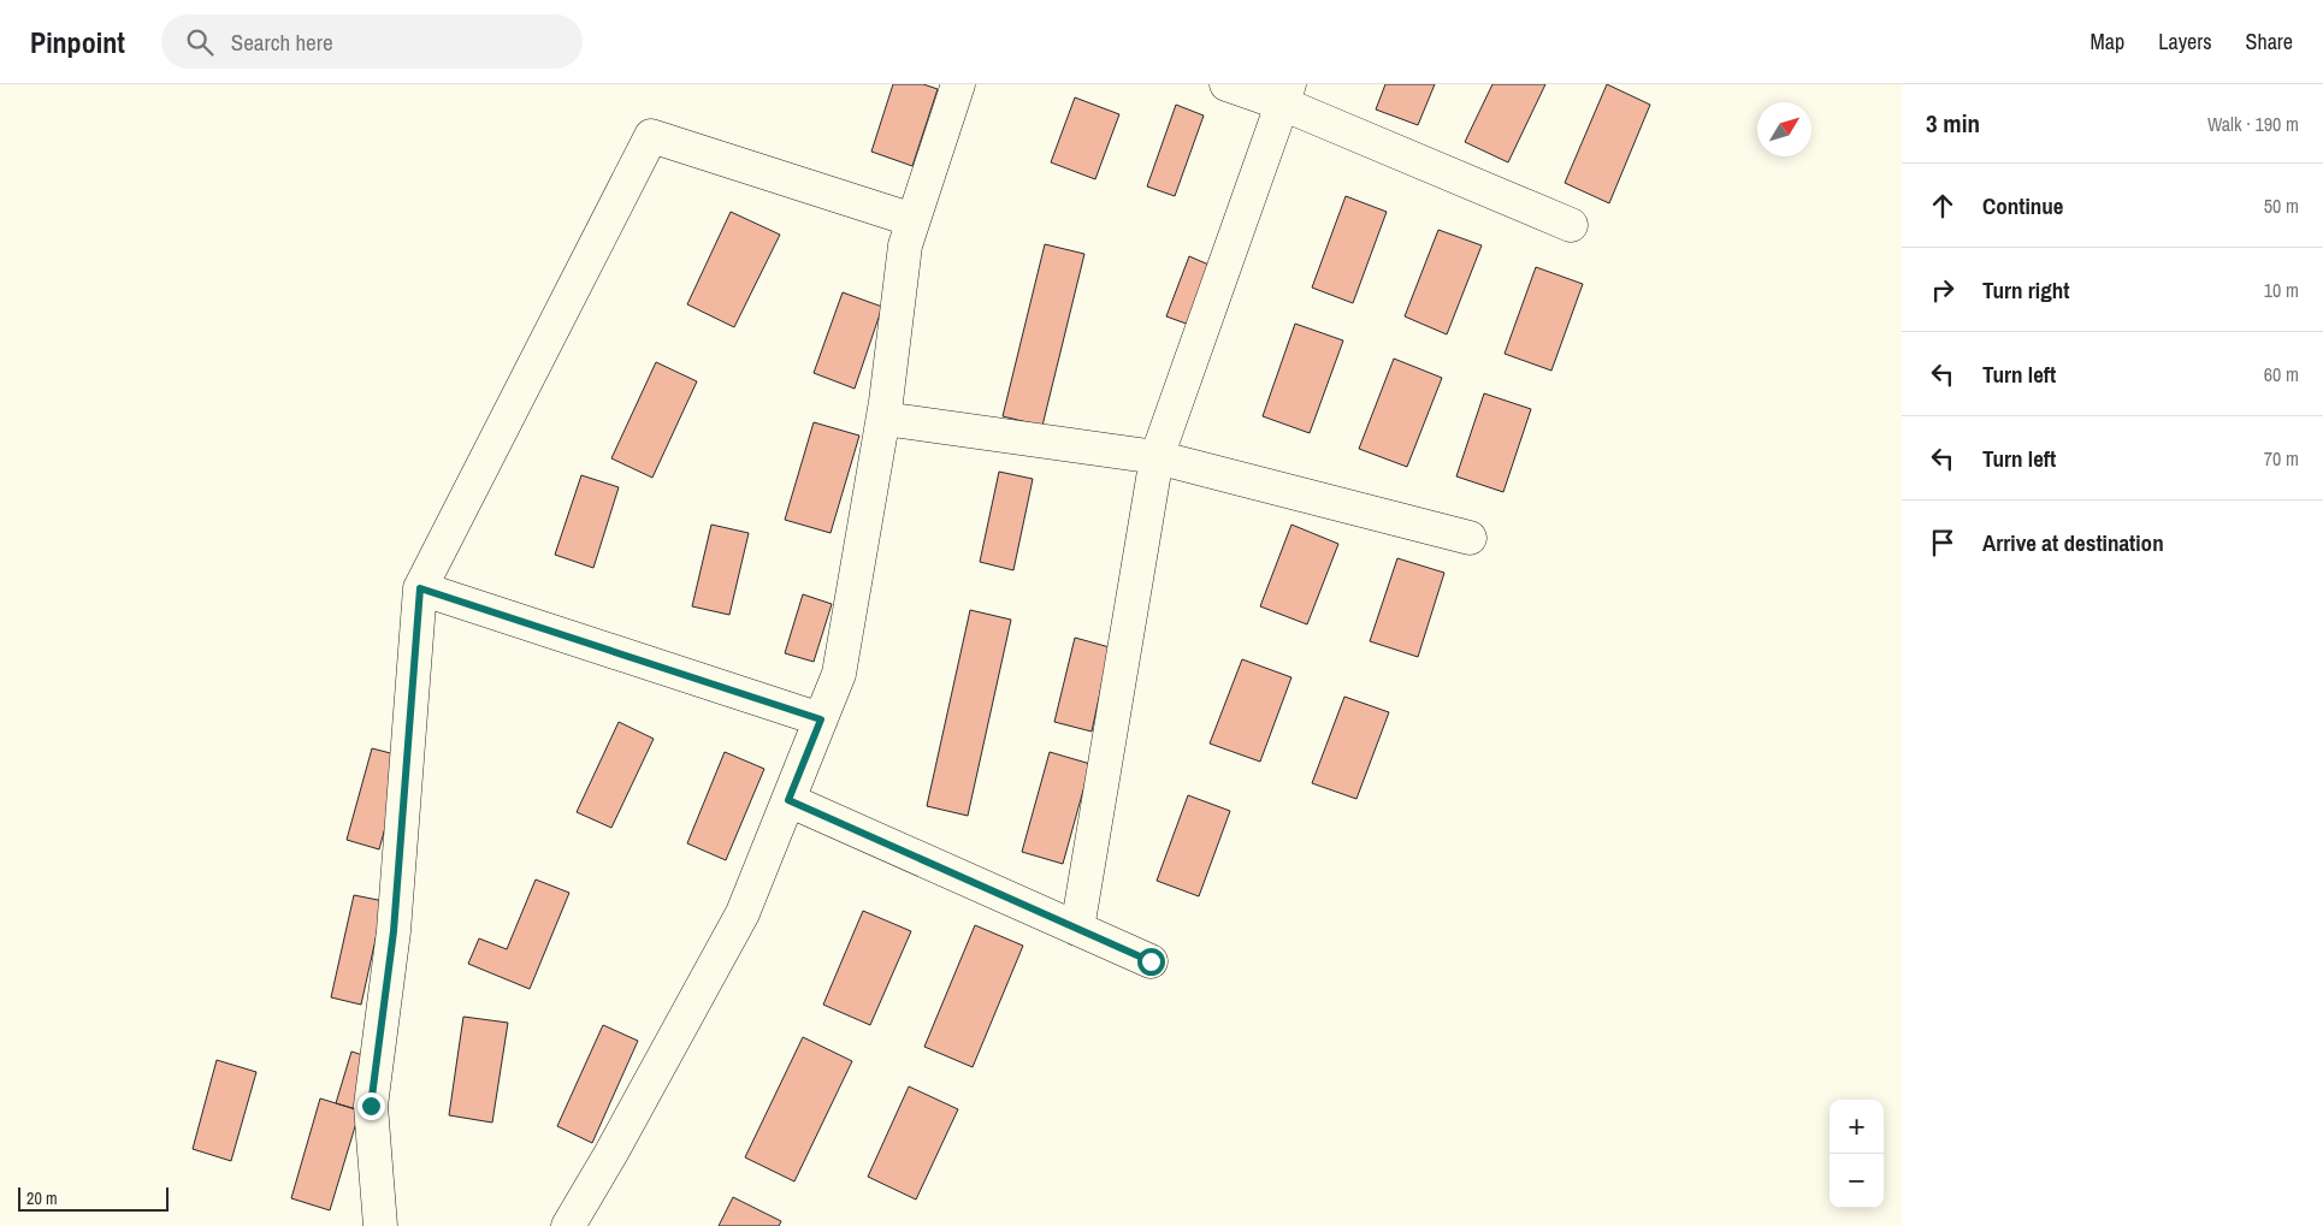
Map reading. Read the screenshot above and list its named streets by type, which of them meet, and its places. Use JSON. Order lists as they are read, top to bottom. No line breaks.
{"scale_bar":"20 m","north":"top right","page":{"header":"Pinpoint","search":"Search here","nav":["Map","Layers","Share"],"heading":["3 min","Walk · 190 m"],"list":[["Continue","50 m"],["Turn right","10 m"],["Turn left","60 m"],["Turn left","70 m"],"Arrive at destination"],"map_buttons":["+","−"],"scale":"20 m"}}
